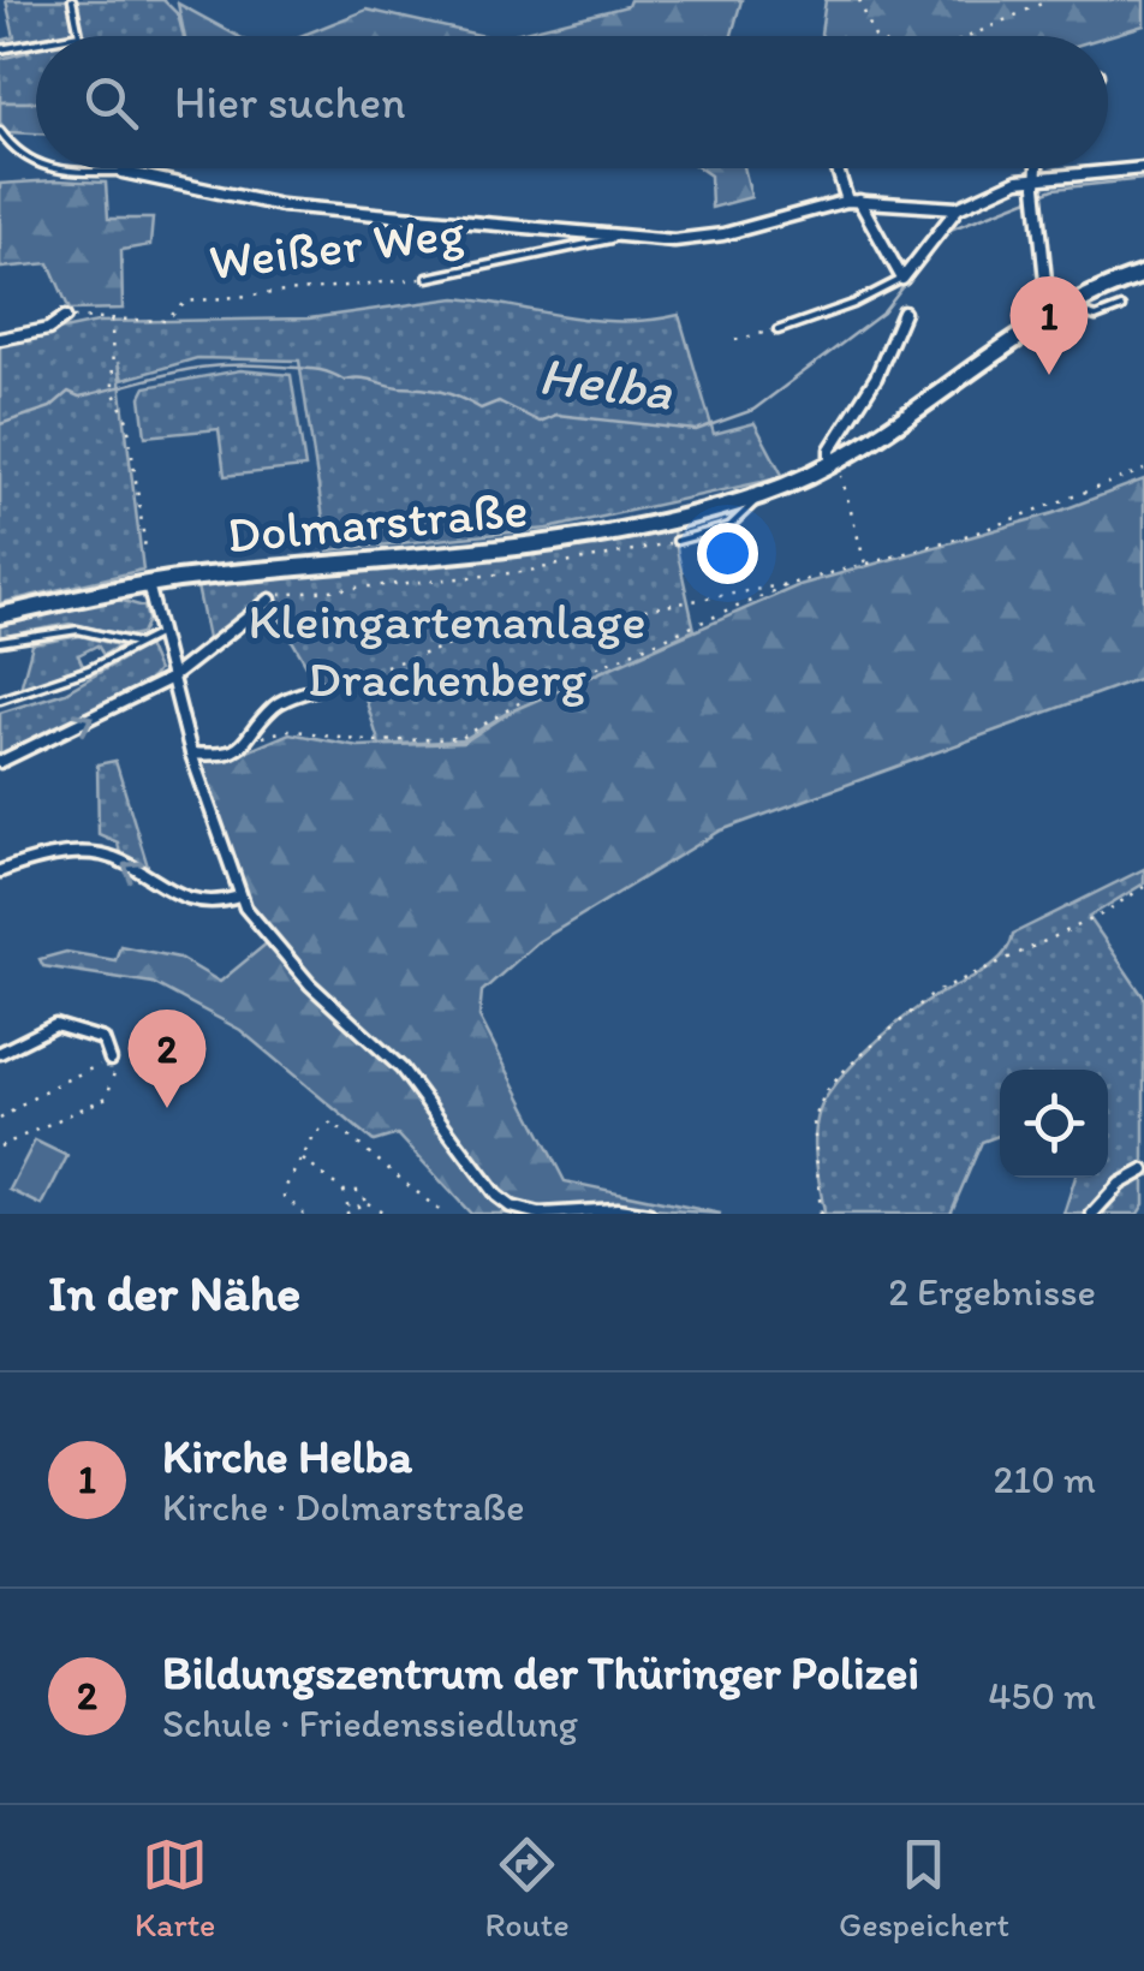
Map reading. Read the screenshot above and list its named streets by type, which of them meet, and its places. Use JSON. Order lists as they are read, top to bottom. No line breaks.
{"streets":{"main road":["Dolmarstraße"],"street":["Weißer Weg"]},"water":["Helba"],"parks":["Kleingartenanlage Drachenberg"],"page":{"search":"Hier suchen","pins":["1","2"],"heading":["In der Nähe","2 Ergebnisse"],"list":[{"mark":"1","name":"Kirche Helba","note":"Kirche · Dolmarstraße","value":"210 m"},{"mark":"2","name":"Bildungszentrum der Thüringer Polizei","note":"Schule · Friedenssiedlung","value":"450 m"}],"nav":["Karte","Route","Gespeichert"]}}
